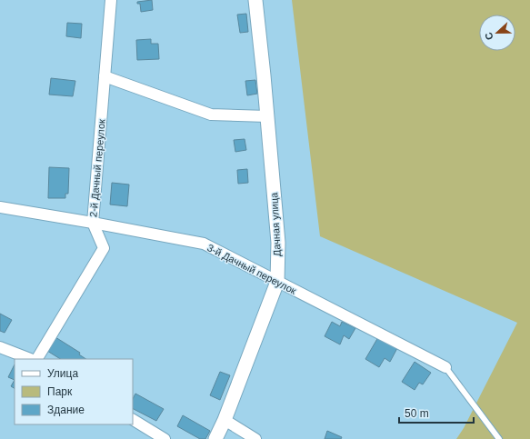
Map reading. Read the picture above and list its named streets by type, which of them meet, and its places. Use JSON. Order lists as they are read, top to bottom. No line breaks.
{"streets":{"street":["2-й Дачный переулок","Дачная улица","3-й Дачный переулок"]},"crossings":[["2-й Дачный переулок","3-й Дачный переулок"],["Дачная улица","3-й Дачный переулок"]],"legend":["Улица","Парк","Здание"],"scale_bar":"50 m","north":"left"}
